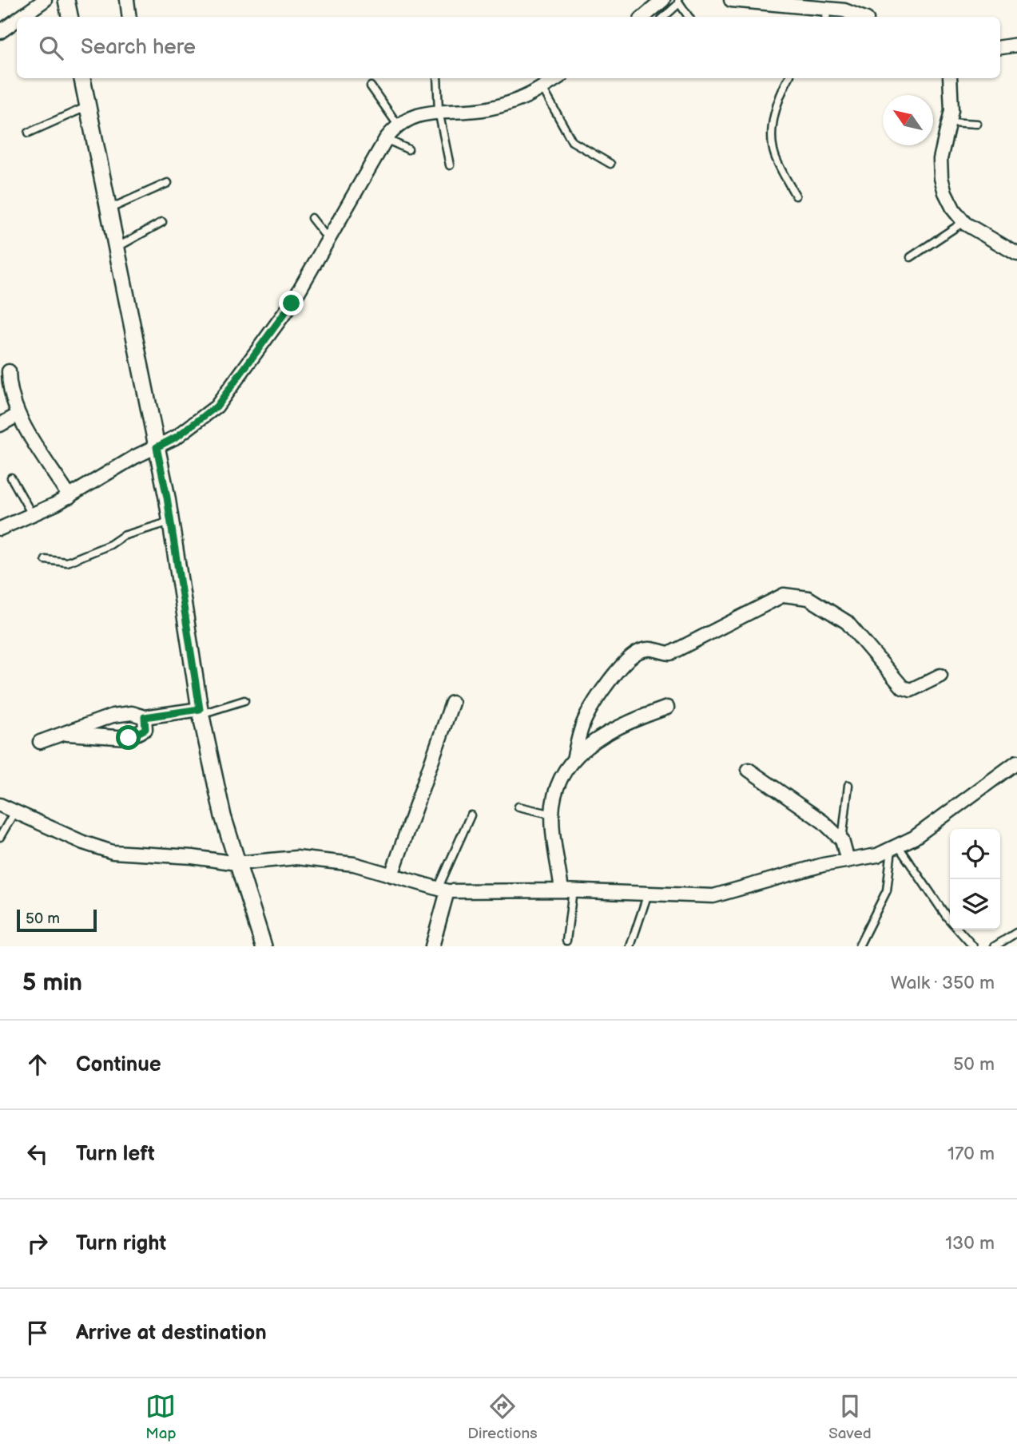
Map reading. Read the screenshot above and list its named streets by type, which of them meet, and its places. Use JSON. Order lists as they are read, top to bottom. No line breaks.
{"scale_bar":"50 m","north":"top left","page":{"search":"Search here","scale":"50 m","heading":["5 min","Walk · 350 m"],"list":[["Continue","50 m"],["Turn left","170 m"],["Turn right","130 m"],"Arrive at destination"],"nav":["Map","Directions","Saved"]}}
